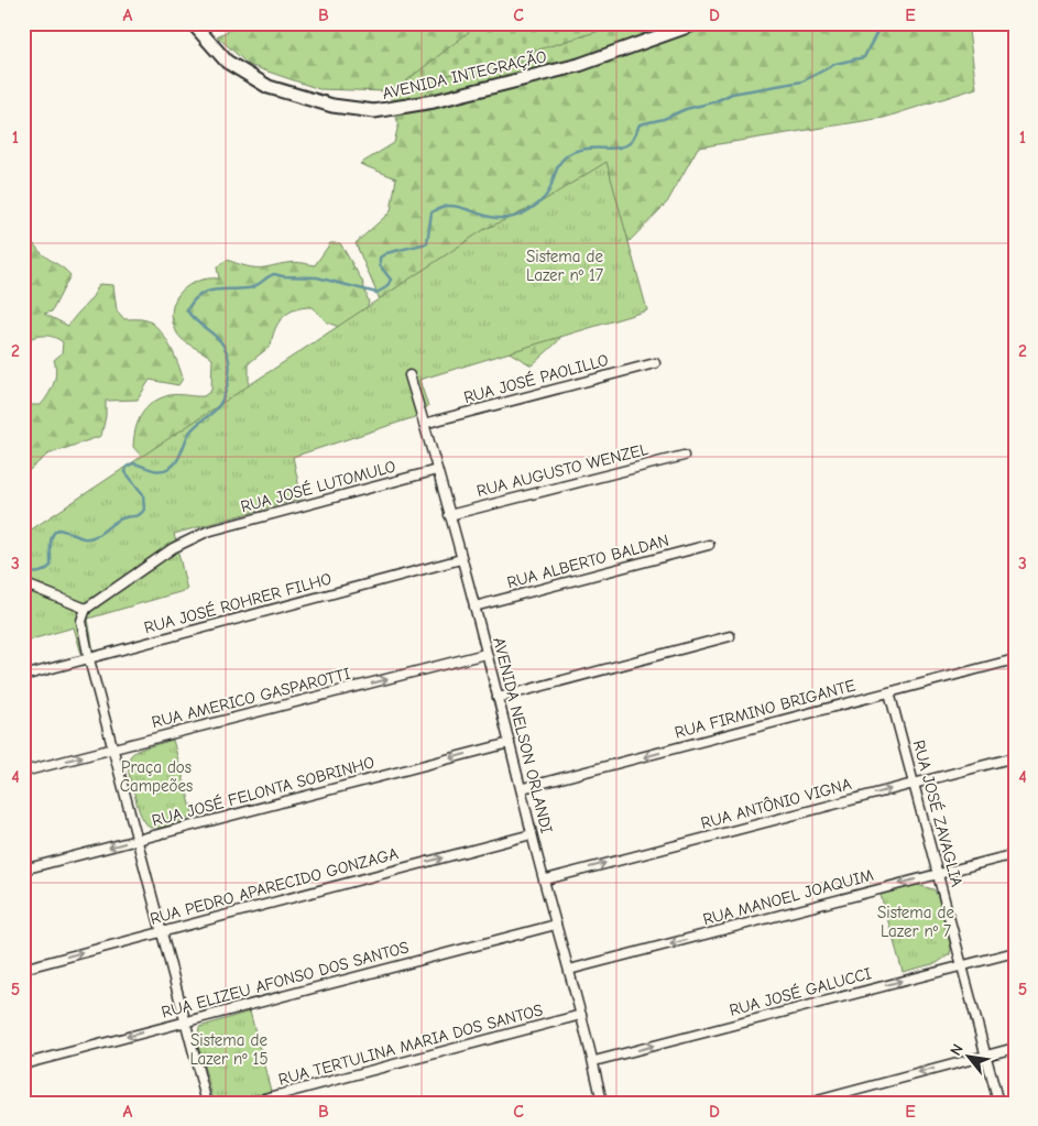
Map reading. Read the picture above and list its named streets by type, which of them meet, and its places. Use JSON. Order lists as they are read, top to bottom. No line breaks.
{"streets":{"main road":["AVENIDA INTEGRAÇÃO"],"street":["RUA JOSÉ PAOLILLO","RUA AUGUSTO WENZEL","RUA JOSÉ LUTOMULO","RUA ALBERTO BALDAN","RUA JOSÉ ROHRER FILHO","RUA AMERICO GASPAROTTI","RUA FIRMINO BRIGANTE","AVENIDA NELSON ORLANDI","RUA JOSÉ FELONTA SOBRINHO","RUA ANTÔNIO VIGNA","RUA JOSÉ ZAVAGLIA","RUA PEDRO APARECIDO GONZAGA","RUA MANOEL JOAQUIM","RUA ELIZEU AFONSO DOS SANTOS","RUA JOSÉ GALUCCI","RUA TERTULINA MARIA DOS SANTOS"]},"crossings":[["RUA JOSÉ PAOLILLO","AVENIDA NELSON ORLANDI"],["RUA AUGUSTO WENZEL","AVENIDA NELSON ORLANDI"],["RUA JOSÉ LUTOMULO","AVENIDA NELSON ORLANDI"],["RUA ALBERTO BALDAN","AVENIDA NELSON ORLANDI"],["RUA JOSÉ ROHRER FILHO","AVENIDA NELSON ORLANDI"],["RUA AMERICO GASPAROTTI","AVENIDA NELSON ORLANDI"],["RUA FIRMINO BRIGANTE","AVENIDA NELSON ORLANDI"],["RUA FIRMINO BRIGANTE","RUA JOSÉ ZAVAGLIA"],["AVENIDA NELSON ORLANDI","RUA JOSÉ FELONTA SOBRINHO"],["AVENIDA NELSON ORLANDI","RUA ANTÔNIO VIGNA"],["AVENIDA NELSON ORLANDI","RUA PEDRO APARECIDO GONZAGA"],["AVENIDA NELSON ORLANDI","RUA MANOEL JOAQUIM"],["AVENIDA NELSON ORLANDI","RUA ELIZEU AFONSO DOS SANTOS"],["AVENIDA NELSON ORLANDI","RUA JOSÉ GALUCCI"],["AVENIDA NELSON ORLANDI","RUA TERTULINA MARIA DOS SANTOS"],["RUA ANTÔNIO VIGNA","RUA JOSÉ ZAVAGLIA"],["RUA JOSÉ ZAVAGLIA","RUA MANOEL JOAQUIM"],["RUA JOSÉ ZAVAGLIA","RUA JOSÉ GALUCCI"]],"one_way":["RUA AMERICO GASPAROTTI","RUA FIRMINO BRIGANTE","RUA JOSÉ FELONTA SOBRINHO","RUA ANTÔNIO VIGNA","RUA PEDRO APARECIDO GONZAGA","RUA MANOEL JOAQUIM","RUA JOSÉ GALUCCI"],"parks":["Sistema de Lazer nº 17","Praça dos Campeões","Sistema de Lazer nº 7","Sistema de Lazer nº 15"],"north":"top left","grid":{"columns":["A","B","C","D","E"],"rows":["1","2","3","4","5"]}}
